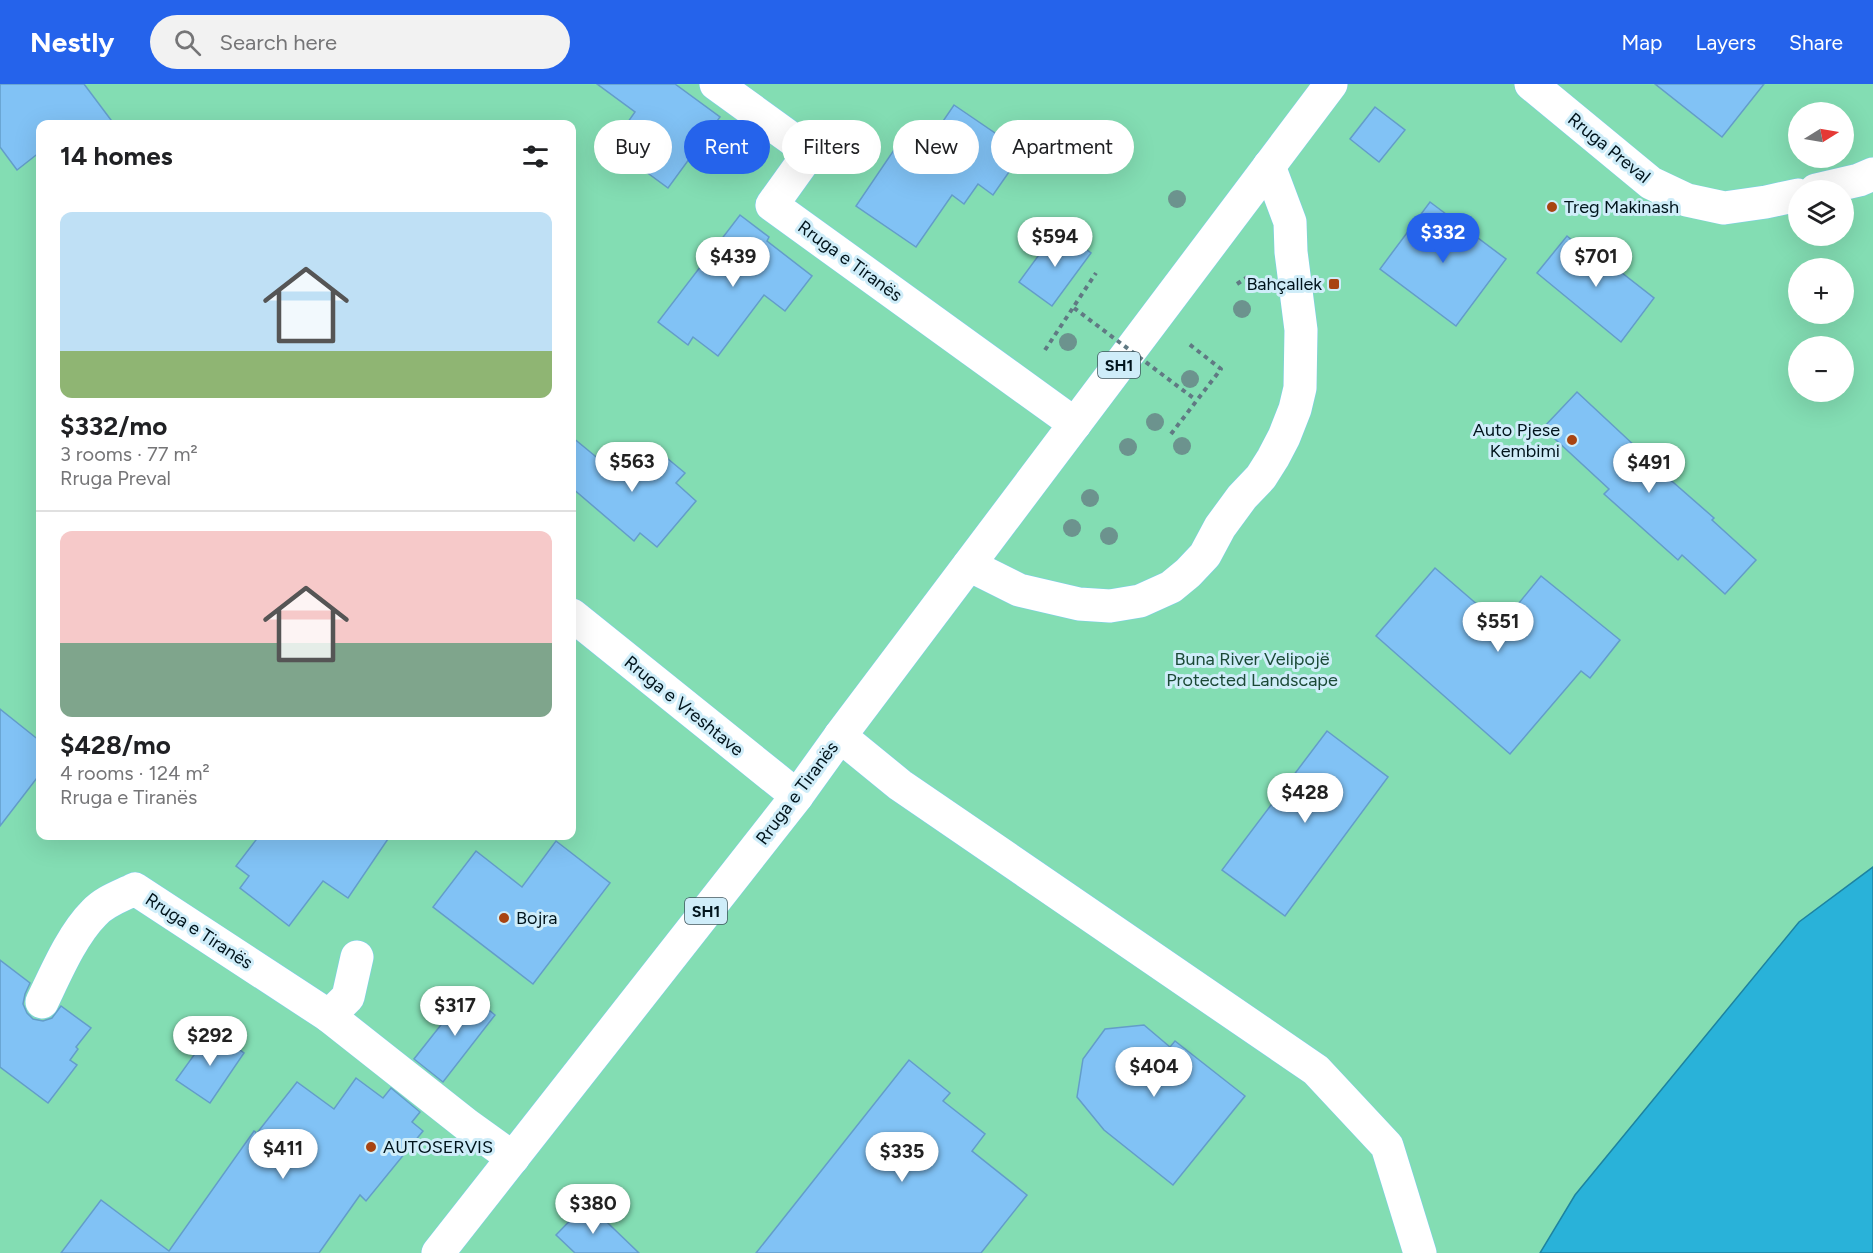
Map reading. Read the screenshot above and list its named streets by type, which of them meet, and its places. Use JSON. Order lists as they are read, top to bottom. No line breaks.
{"streets":{"street":["Rruga Preval","Rruga e Tiranës","SH1","Rruga e Vreshtave"]},"crossings":[["Rruga e Tiranës","Rruga e Vreshtave"]],"parks":["Buna River Velipojë Protected Landscape"],"places":{"other":["Treg Makinash","Auto Pjese Kembimi","Bojra","AUTOSERVIS"],"transit":["Bahçallek"]},"north":"right","page":{"header":"Nestly","search":"Search here","nav":["Map","Layers","Share"],"map_buttons":["+","−"],"chip":["Buy","Rent","Filters","New","Apartment"],"heading":"14 homes","list":[{"name":"$332/mo","note":"3 rooms · 77 m² · Rruga Preval"},{"name":"$428/mo","note":"4 rooms · 124 m² · Rruga e Tiranës"}],"price":["$332","$594","$439","$701","$563","$491","$551","$428","$317","$292","$404","$411","$335","$380"]}}
